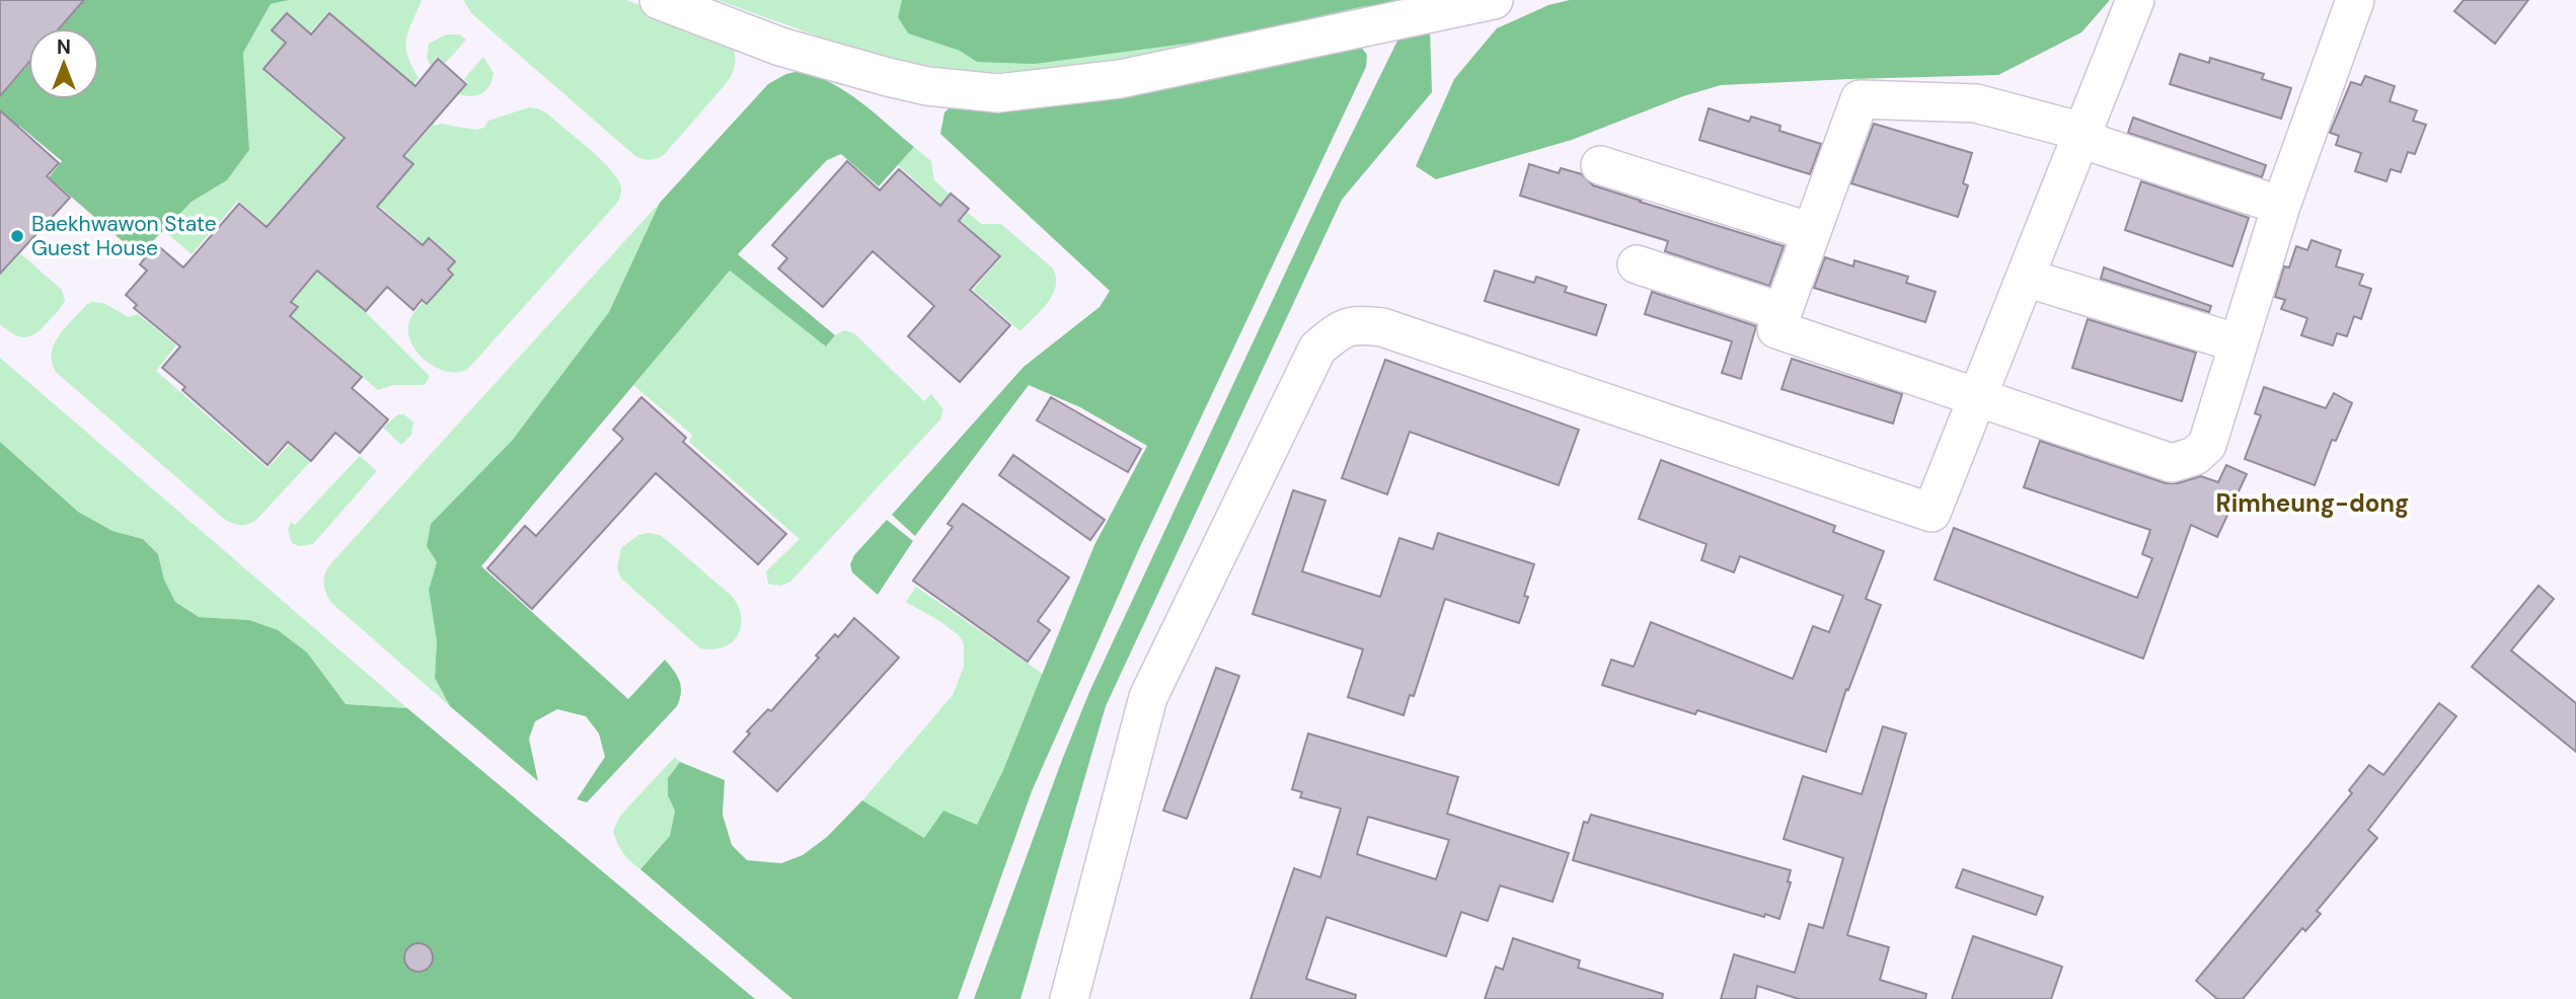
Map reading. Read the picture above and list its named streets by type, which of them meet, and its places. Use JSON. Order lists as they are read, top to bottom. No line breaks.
{"districts":["Rimheung-dong"],"places":["Baekhwawon State Guest House"],"north":"top"}
